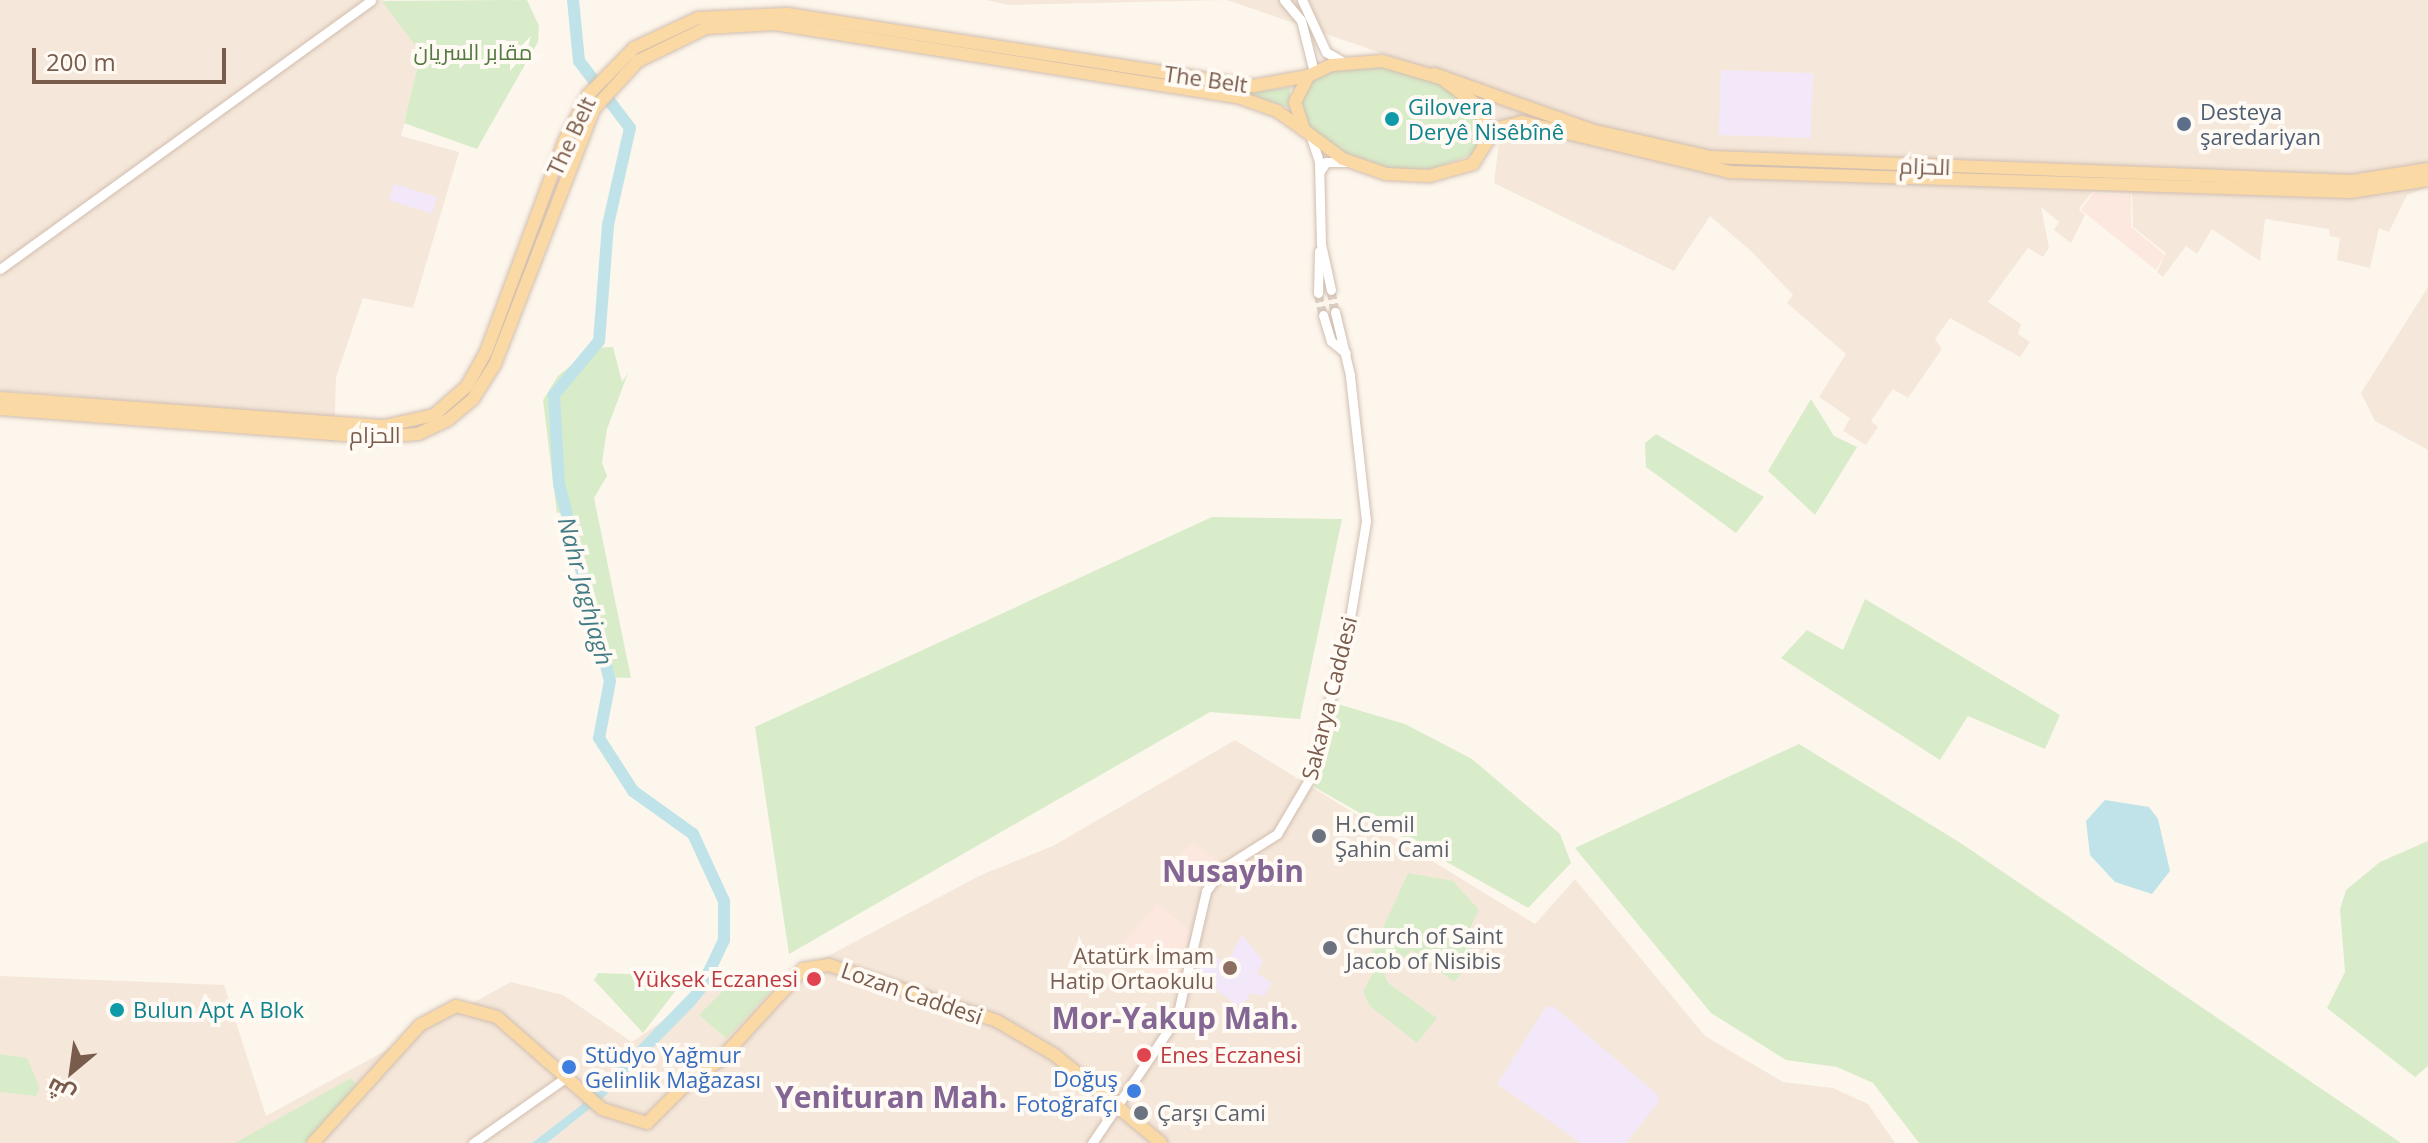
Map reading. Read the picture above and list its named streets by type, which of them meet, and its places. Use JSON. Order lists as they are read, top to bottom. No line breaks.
{"streets":{"main road":["The Belt","الحزام","Lozan Caddesi"],"street":["Sakarya Caddesi"]},"crossings":[["The Belt","الحزام"],["Sakarya Caddesi","Lozan Caddesi"]],"districts":["Nusaybin","Mor-Yakup Mah.","Yenituran Mah."],"water":["Nahr Jaghjagh"],"parks":["مقابر السريان"],"places":["Gilovera Deryê Nisêbînê","Desteya şaredariyan","H.Cemil Şahin Cami","Church of Saint Jacob of Nisibis","Atatürk İmam Hatip Ortaokulu","Yüksek Eczanesi","Bulun Apt A Blok","Enes Eczanesi","Stüdyo Yağmur Gelinlik Mağazası","Doğuş Fotoğrafçı","Çarşı Cami"],"scale_bar":"200 m","north":"bottom left"}
